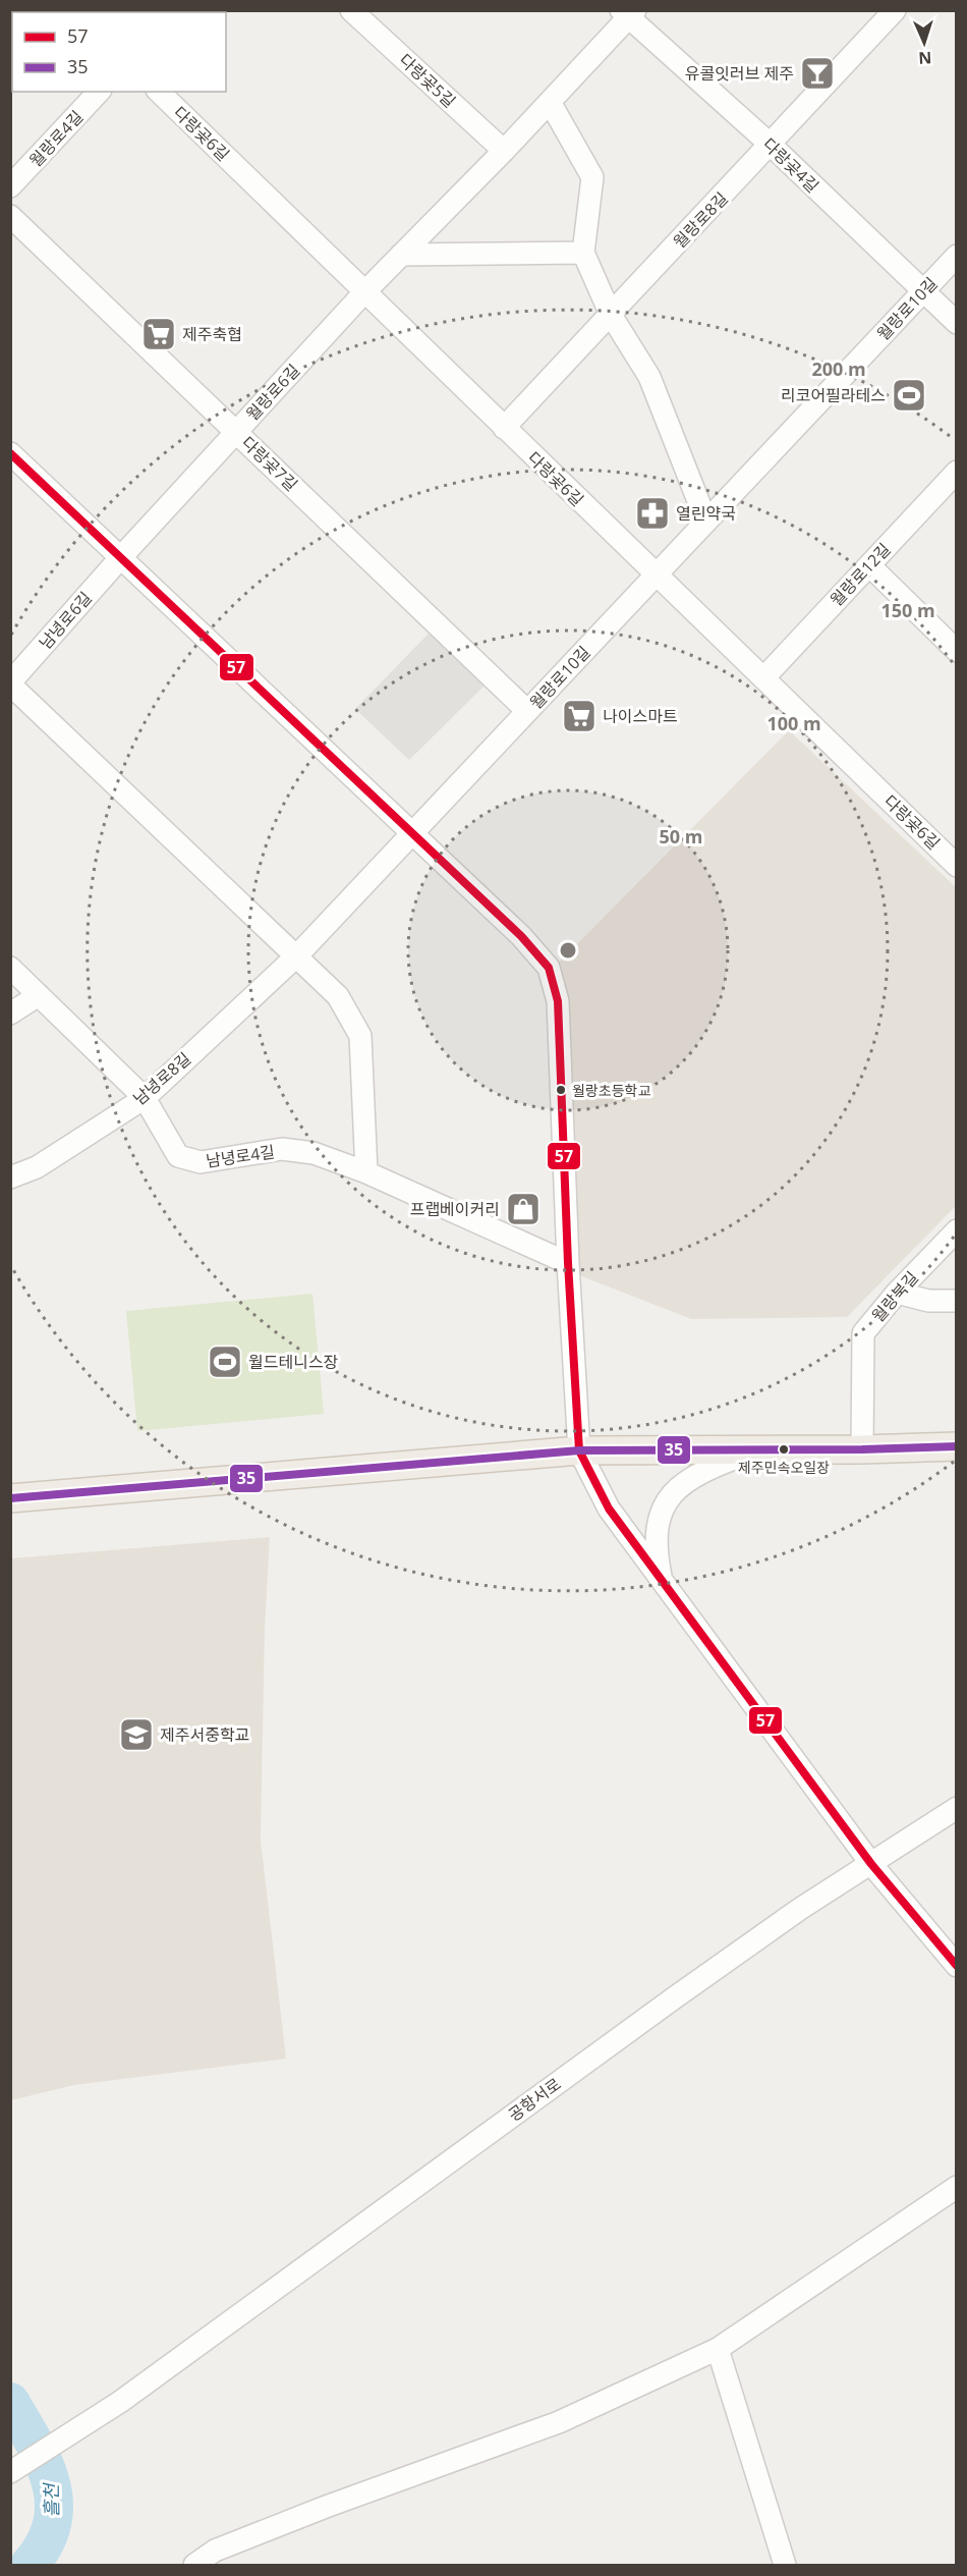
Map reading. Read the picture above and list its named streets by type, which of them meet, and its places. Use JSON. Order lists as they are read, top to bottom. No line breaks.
{"streets":{"street":["다랑곶5길","다랑곶6길","월랑로4길","다랑곶4길","월랑로8길","월랑로10길","월랑로6길","다랑곶7길","월랑로12길","남녕로6길","남녕로8길","남녕로4길","월랑북길","공항서로"]},"crossings":[["다랑곶5길","월랑로6길"],["다랑곶6길","월랑로8길"],["다랑곶6길","월랑로10길"],["다랑곶6길","월랑로6길"],["다랑곶6길","월랑로12길"],["다랑곶4길","월랑로8길"],["다랑곶4길","월랑로10길"],["다랑곶4길","월랑로6길"],["월랑로10길","다랑곶7길"],["월랑로10길","남녕로8길"],["월랑로6길","다랑곶7길"],["월랑로6길","남녕로6길"],["남녕로8길","남녕로4길"]],"water":["흘천"],"places":{"bar":["유콜잇러브 제주"],"supermarket":["제주축협","나이스마트"],"sports":["리코어필라테스","월드테니스장"],"pharmacy":["열린약국"],"other":["월랑초등학교","제주민속오일장"],"shop":["프랩베이커리"],"school or university":["제주서중학교"]},"lines":["transit line 57","transit line 35"],"legend":["57","35"],"north":"bottom","rings":["200 m","150 m","100 m","50 m"]}
